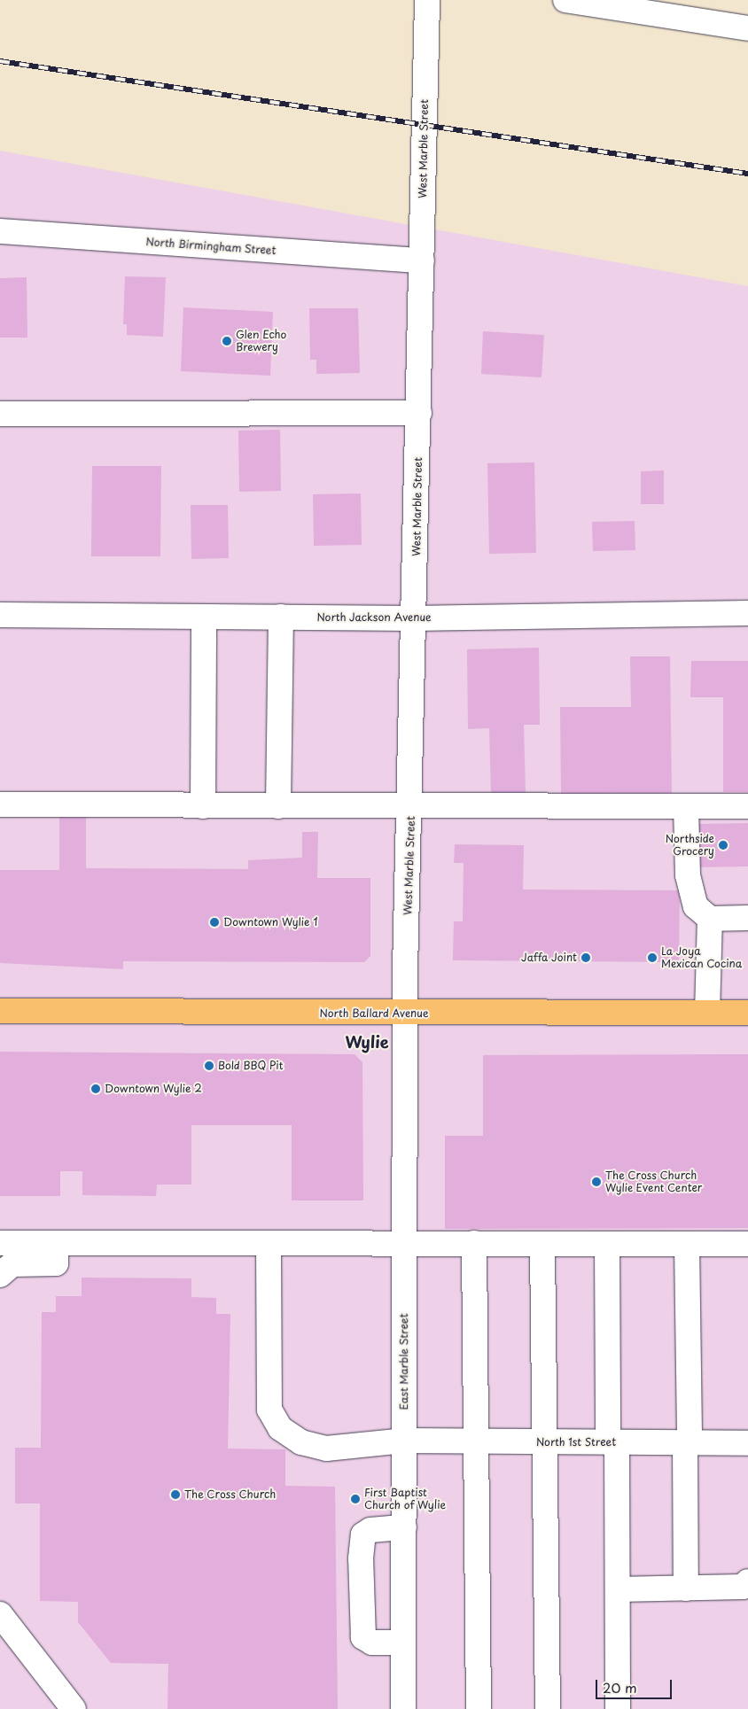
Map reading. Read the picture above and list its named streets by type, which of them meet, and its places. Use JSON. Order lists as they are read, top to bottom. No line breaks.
{"streets":{"main road":["North Ballard Avenue"],"street":["West Marble Street","North Birmingham Street","North Jackson Avenue","East Marble Street","North 1st Street"]},"crossings":[["West Marble Street","North Birmingham Street"],["West Marble Street","North Jackson Avenue"],["West Marble Street","North Ballard Avenue"],["West Marble Street","East Marble Street"],["North Ballard Avenue","East Marble Street"],["East Marble Street","North 1st Street"]],"districts":["Wylie"],"places":["Glen Echo Brewery","Northside Grocery","Downtown Wylie 1","Jaffa Joint","La Joya Mexican Cocina","Bold BBQ Pit","Downtown Wylie 2","The Cross Church Wylie Event Center","The Cross Church","First Baptist Church of Wylie"],"scale_bar":"20 m"}
